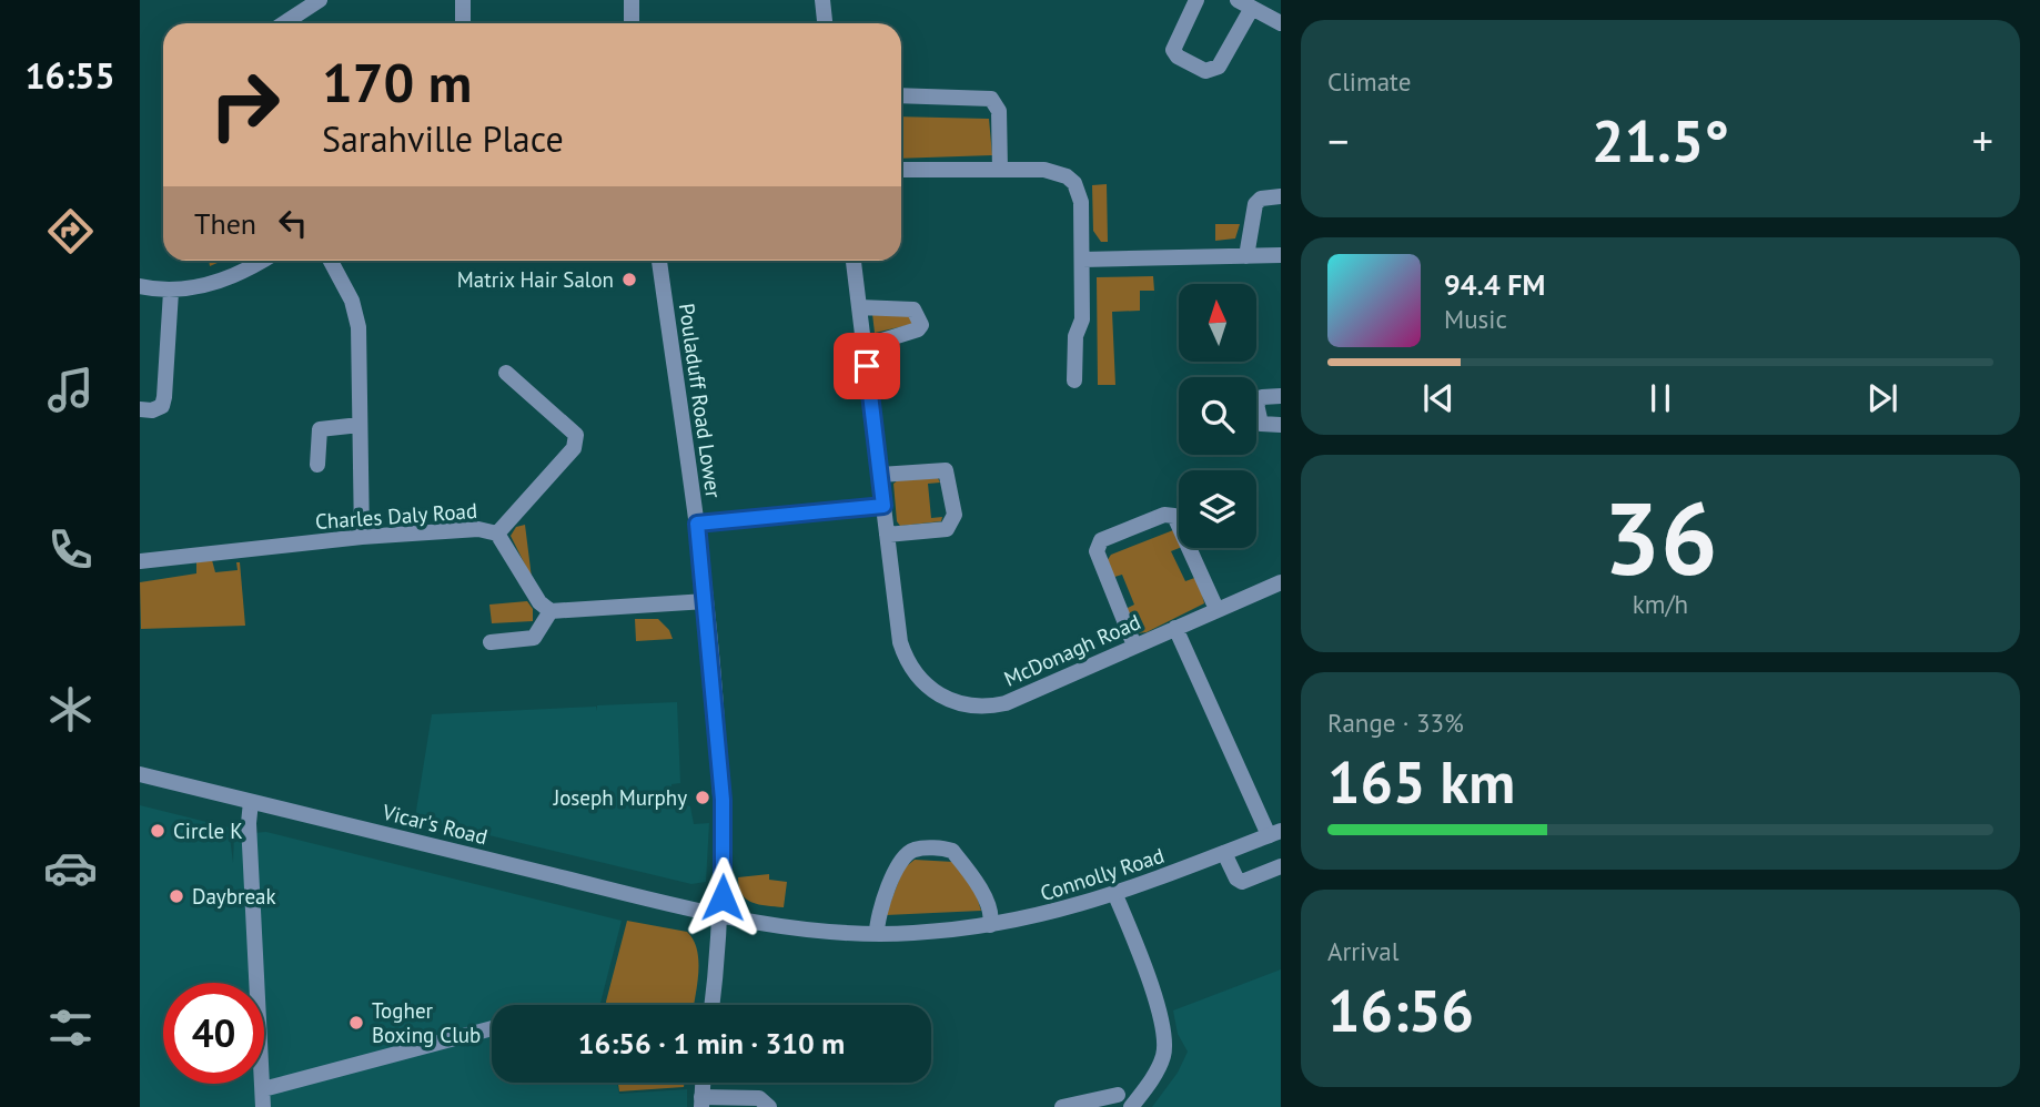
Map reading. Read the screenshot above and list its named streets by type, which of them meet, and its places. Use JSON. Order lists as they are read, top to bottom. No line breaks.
{"streets":{"street":["Pouladuff Road Lower","Charles Daly Road","McDonagh Road","Vicar's Road","Connolly Road"]},"crossings":[["Pouladuff Road Lower","Vicar's Road"],["Pouladuff Road Lower","Connolly Road"],["Vicar's Road","Connolly Road"]],"places":["Matrix Hair Salon","Joseph Murphy","Circle K","Daybreak","Togher Boxing Club"],"north":"top","page":{"tabs":"16:55","tile":["Climate",["36","km/h"],["Range · 33%","165 km"],["Arrival","16:56"]],"turn":["170 m","Sarahville Place"],"heat":["−","21.5°","+"],"then":"Then","song":["94.4 FM","Music"],"limit":"40","trip":"16:56 · 1 min · 310 m"}}
